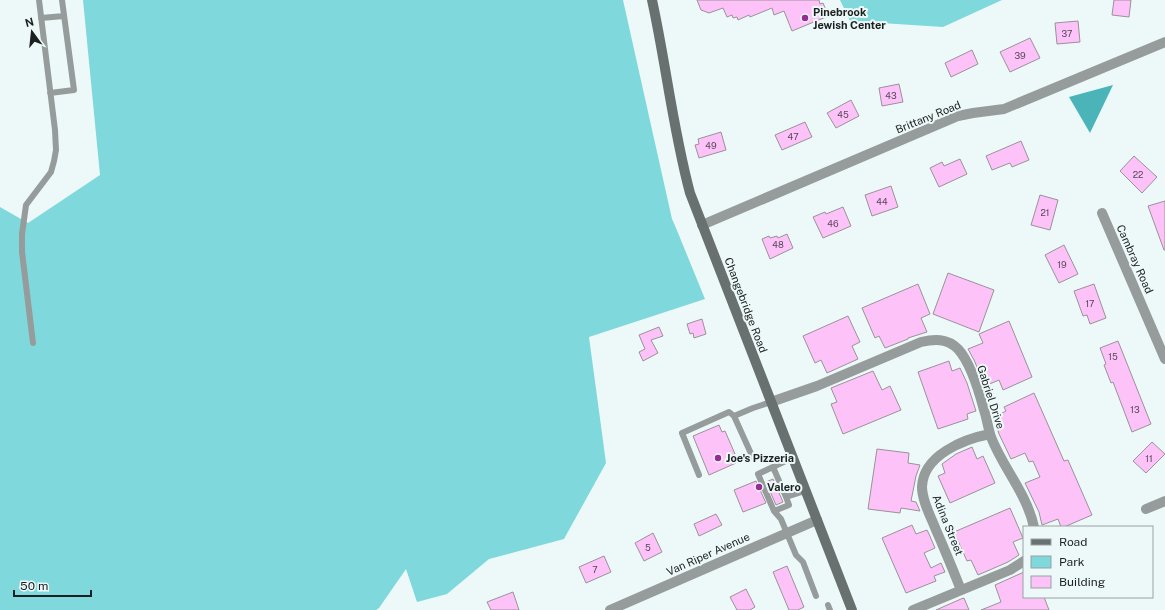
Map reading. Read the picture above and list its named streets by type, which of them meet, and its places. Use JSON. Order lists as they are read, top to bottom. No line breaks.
{"streets":{"main road":["Changebridge Road"],"street":["Brittany Road","Cambray Road","Gabriel Drive","Adina Street","Van Riper Avenue"]},"crossings":[["Brittany Road","Changebridge Road"],["Changebridge Road","Gabriel Drive"],["Changebridge Road","Van Riper Avenue"],["Gabriel Drive","Adina Street"]],"places":["Pinebrook Jewish Center","Joe's Pizzeria","Valero"],"house_numbers":["37","39","43","45","47","49","22","44","21","46","48","19","17","15","13","11","5","7"],"legend":["Road","Park","Building"],"scale_bar":"50 m","north":"top"}
